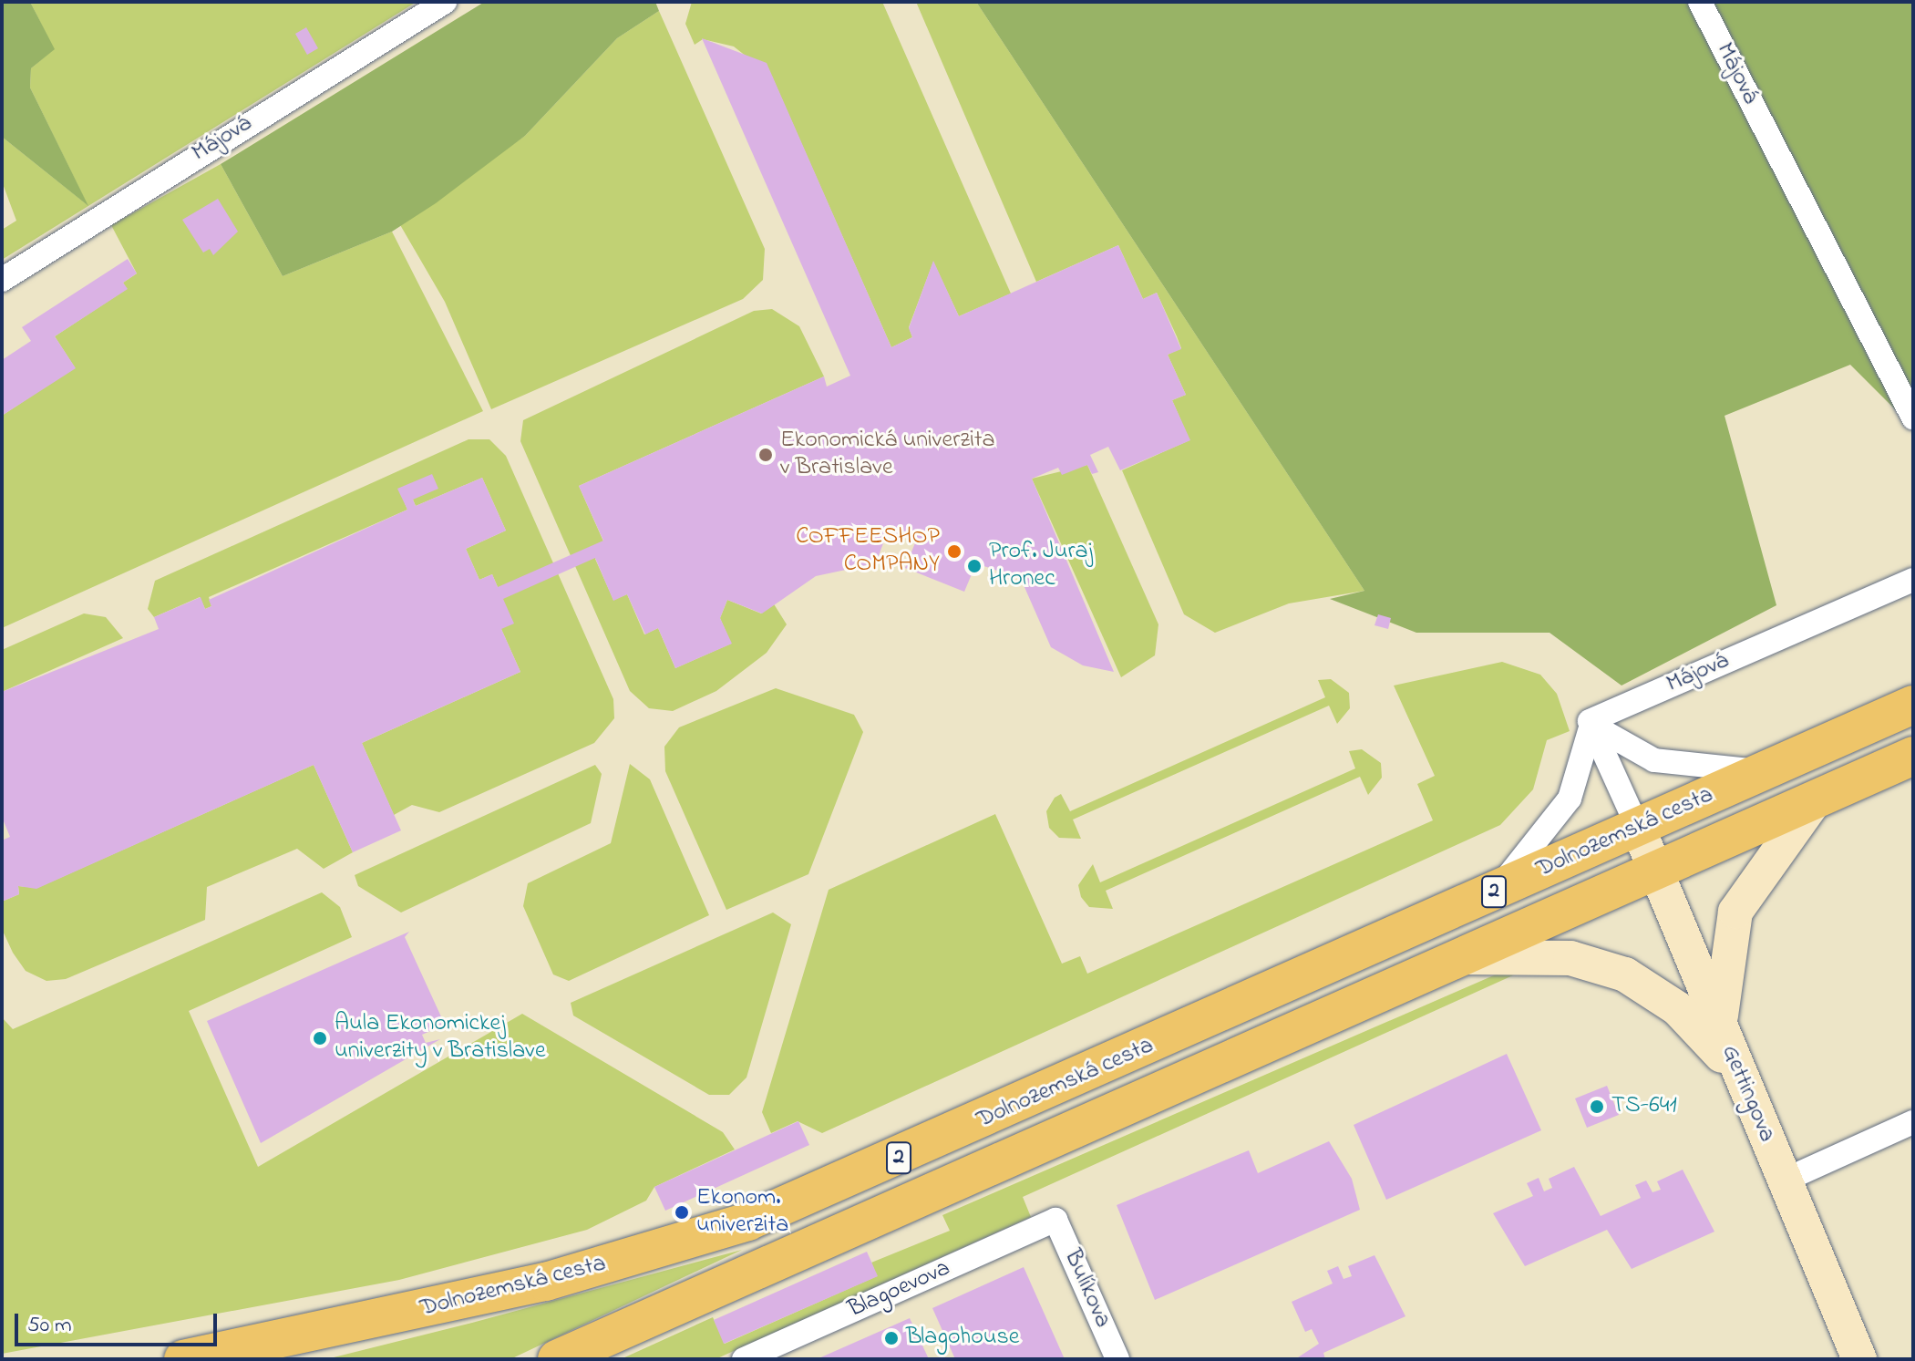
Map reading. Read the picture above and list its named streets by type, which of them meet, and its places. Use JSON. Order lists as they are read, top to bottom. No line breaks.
{"streets":{"main road":["Dolnozemská cesta","2"],"street":["Májová","Gettingova","Bulíkova","Blagoevova"]},"crossings":[["Dolnozemská cesta","Gettingova"],["Bulíkova","Blagoevova"]],"places":["Ekonomická univerzita v Bratislave","COFFEESHOP COMPANY","Prof. Juraj Hronec","Aula Ekonomickej univerzity v Bratislave","TS-641","Ekonom. univerzita","Blagohouse"],"scale_bar":"50 m"}
